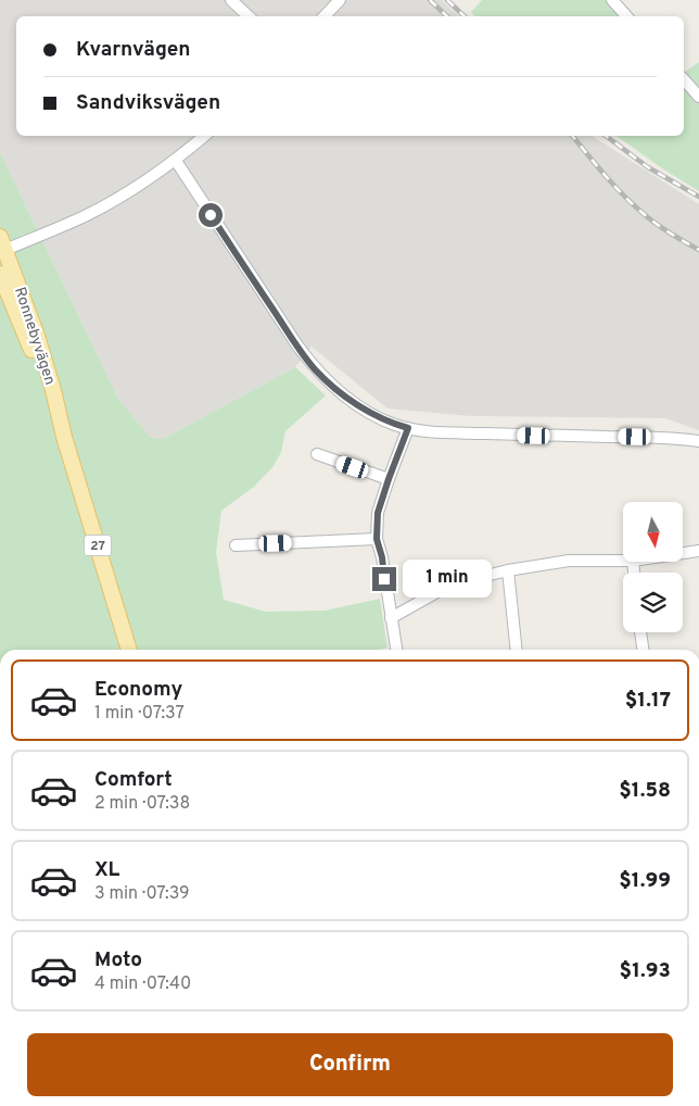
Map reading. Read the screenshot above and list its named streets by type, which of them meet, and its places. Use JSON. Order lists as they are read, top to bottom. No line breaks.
{"streets":{"main road":["Ronnebyvägen","27"]},"north":"bottom","page":{"banner":["Kvarnvägen","Sandviksvägen"],"bubble":"1 min","list":[{"name":"Economy","note":"1 min · 07:37","value":"$1.17"},{"name":"Comfort","note":"2 min · 07:38","value":"$1.58"},{"name":"XL","note":"3 min · 07:39","value":"$1.99"},{"name":"Moto","note":"4 min · 07:40","value":"$1.93"}],"buttons":"Confirm"}}
